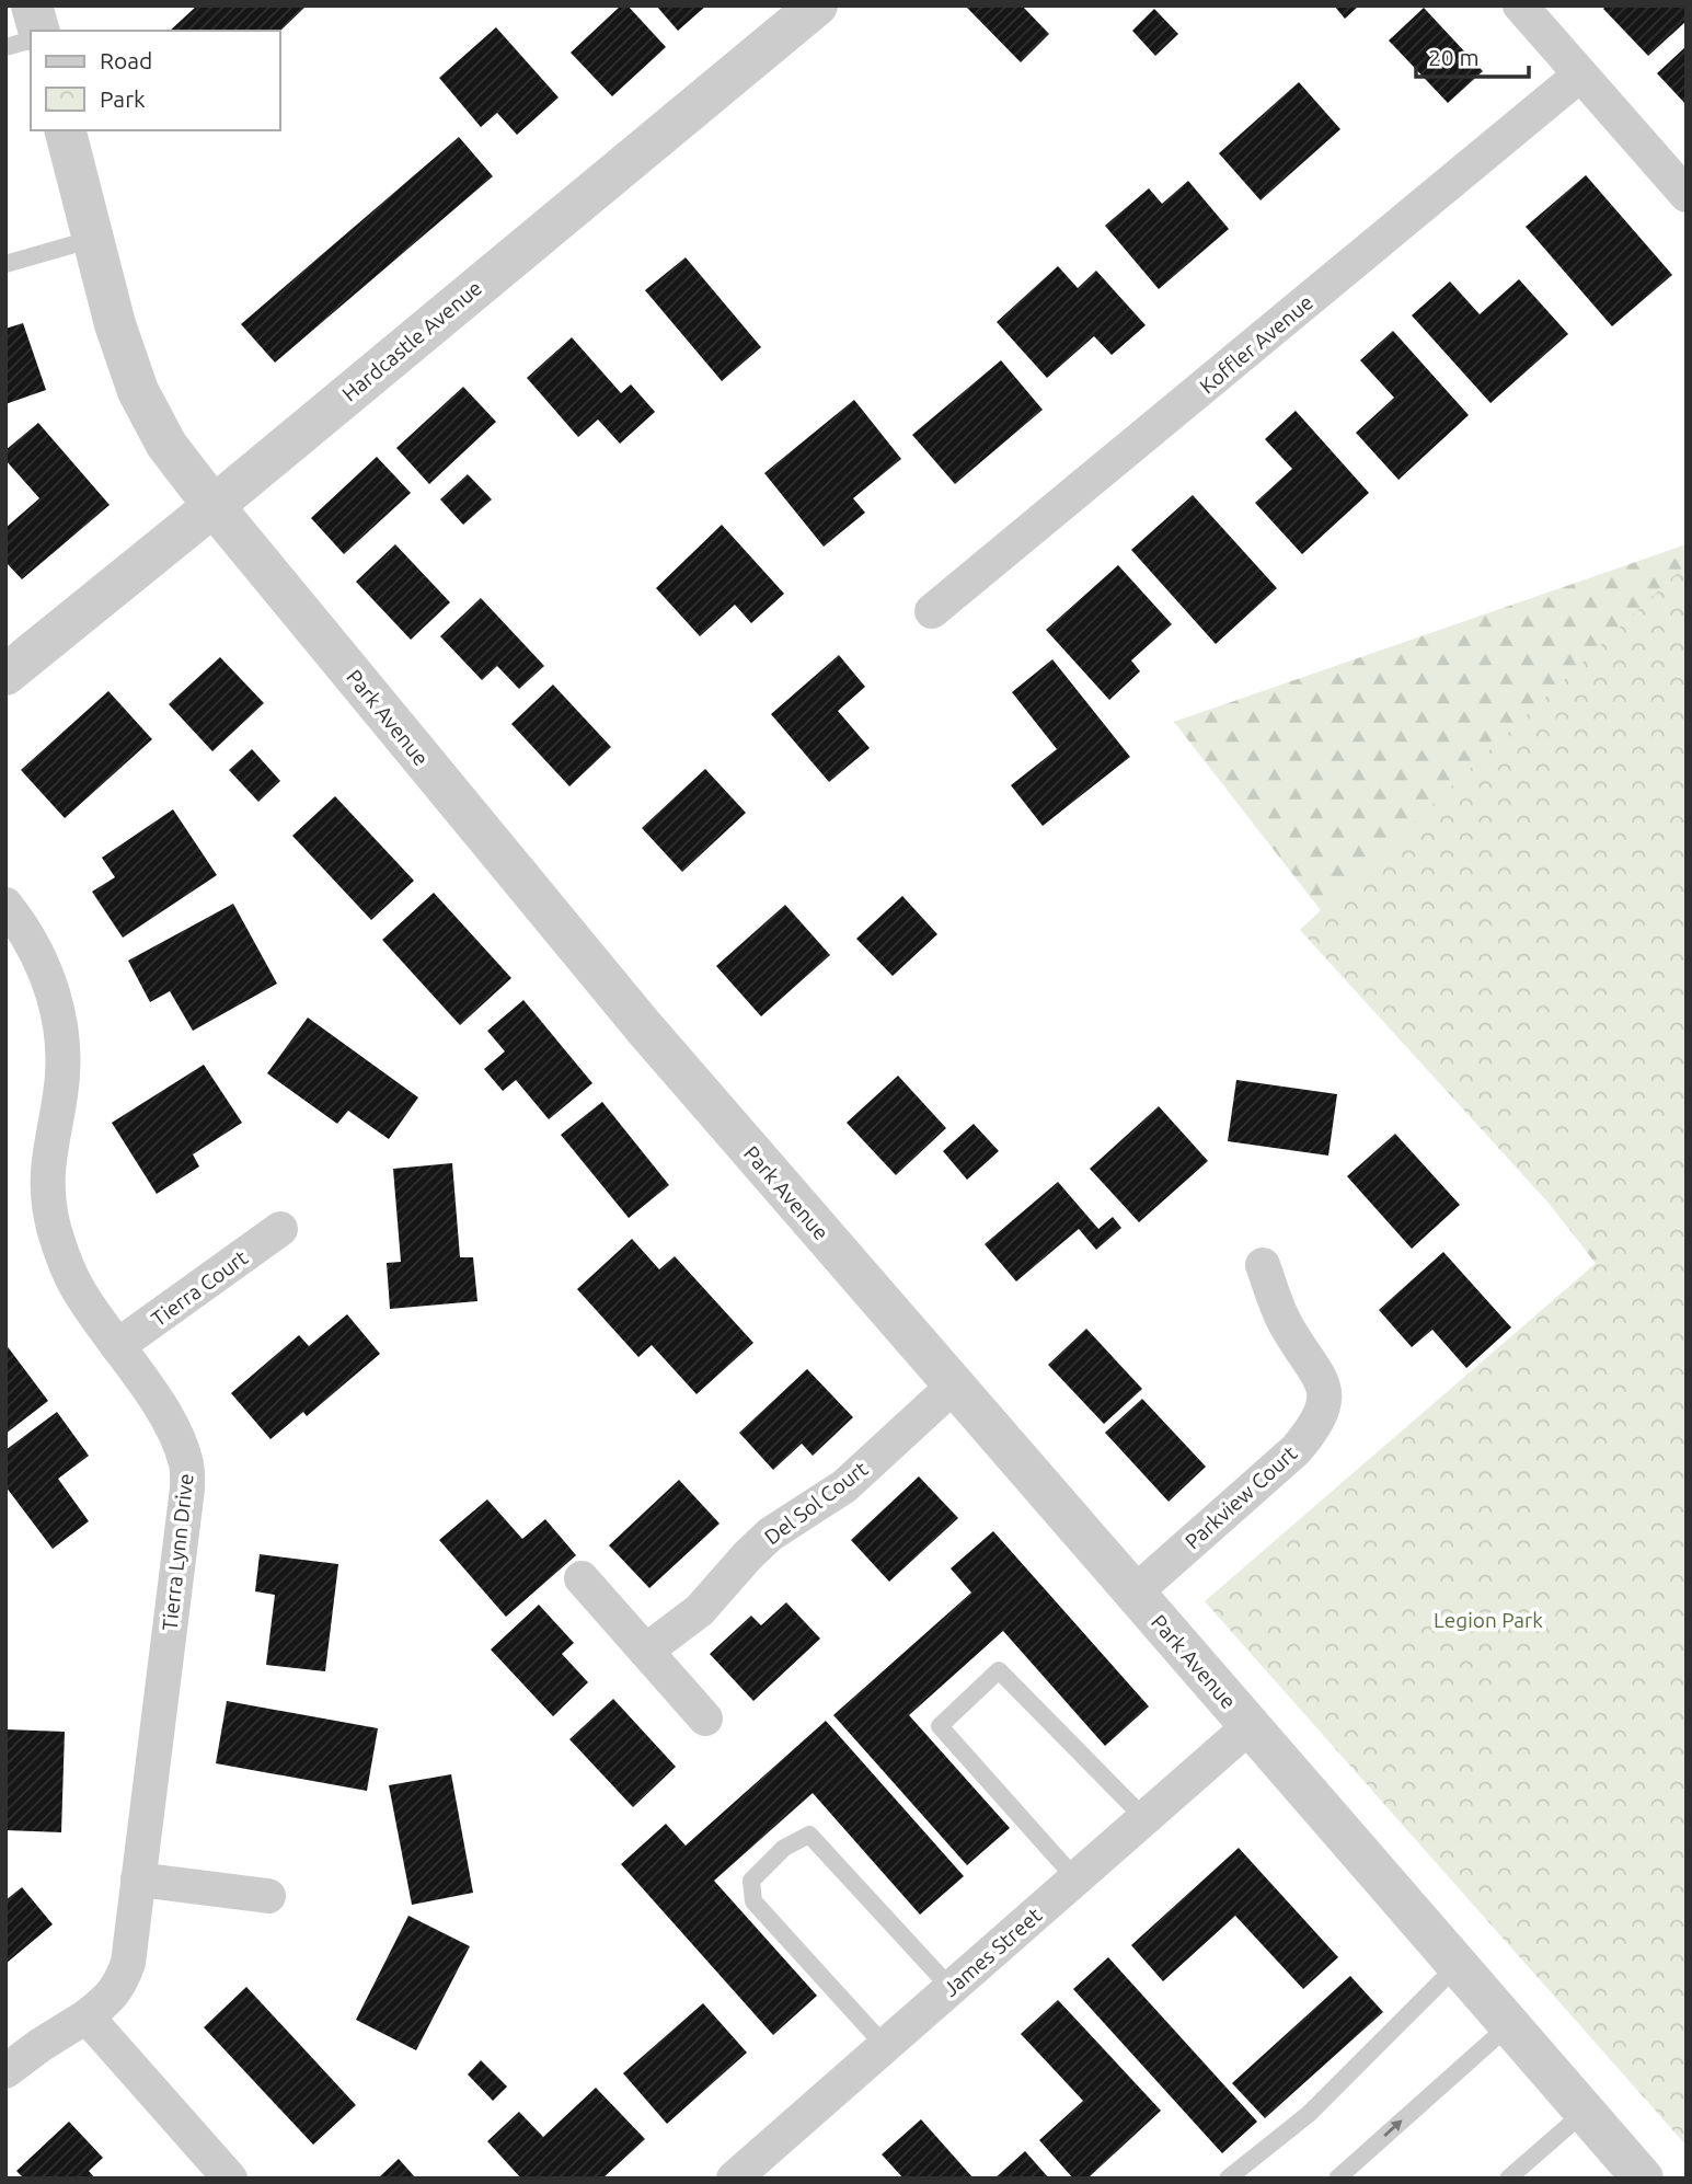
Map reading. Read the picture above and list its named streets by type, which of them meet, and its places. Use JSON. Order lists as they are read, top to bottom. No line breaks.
{"streets":{"street":["Hardcastle Avenue","Koffler Avenue","Park Avenue","Tierra Court","Parkview Court","Del Sol Court","Tierra Lynn Drive","James Street"]},"crossings":[["Hardcastle Avenue","Park Avenue"],["Park Avenue","Parkview Court"],["Park Avenue","Del Sol Court"],["Park Avenue","James Street"],["Tierra Court","Tierra Lynn Drive"]],"parks":["Legion Park"],"legend":["Road","Park"],"scale_bar":"20 m"}
